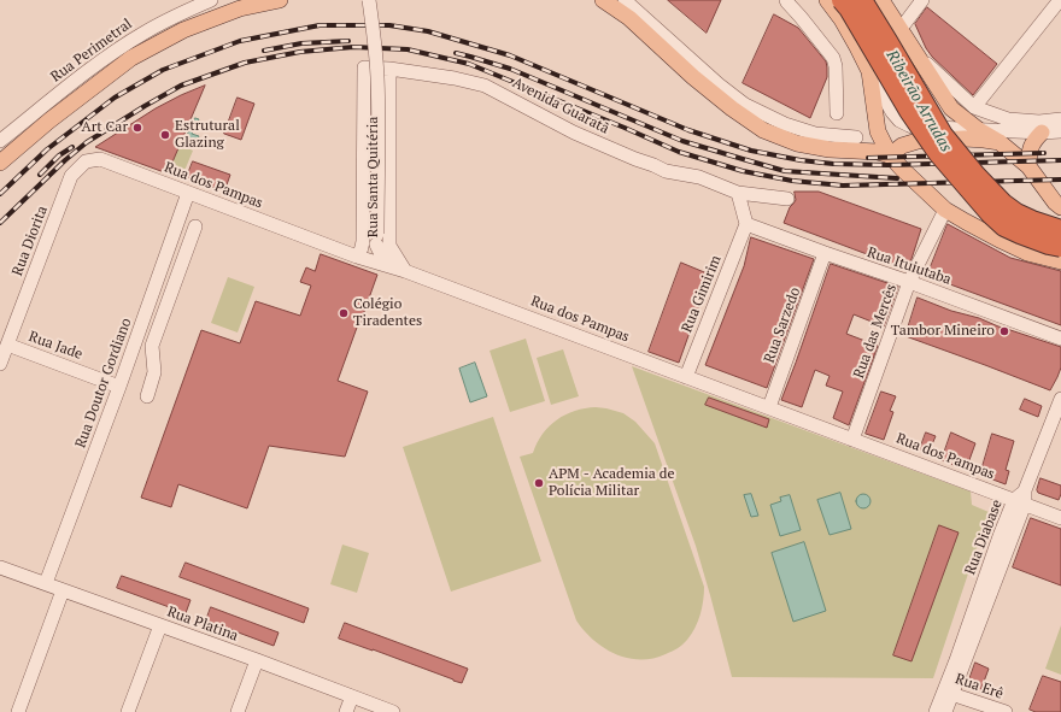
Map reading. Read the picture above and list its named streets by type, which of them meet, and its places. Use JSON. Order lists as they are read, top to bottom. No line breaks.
{"streets":{"street":["Rua Perimetral","Avenida Guaratã","Rua Santa Quitéria","Rua dos Pampas","Rua Diorita","Rua Ituiutaba","Rua Gimirim","Rua Sarzedo","Rua das Mercês","Rua Jade","Rua Doutor Gordiano","Rua Diabase","Rua Platina","Rua Erê"]},"crossings":[["Avenida Guaratã","Rua Santa Quitéria"],["Rua Santa Quitéria","Rua dos Pampas"],["Rua dos Pampas","Rua Diorita"],["Rua dos Pampas","Rua Gimirim"],["Rua dos Pampas","Rua Sarzedo"],["Rua dos Pampas","Rua das Mercês"],["Rua dos Pampas","Rua Doutor Gordiano"],["Rua dos Pampas","Rua Diabase"],["Rua Diorita","Rua Jade"],["Rua Ituiutaba","Rua Gimirim"],["Rua Ituiutaba","Rua Sarzedo"],["Rua Ituiutaba","Rua das Mercês"],["Rua Jade","Rua Doutor Gordiano"],["Rua Doutor Gordiano","Rua Platina"],["Rua Diabase","Rua Erê"]],"water":["Ribeirão Arrudas"],"places":["Art Car","Estrutural Glazing","Colégio Tiradentes","Tambor Mineiro","APM - Academia de Polícia Militar"]}
